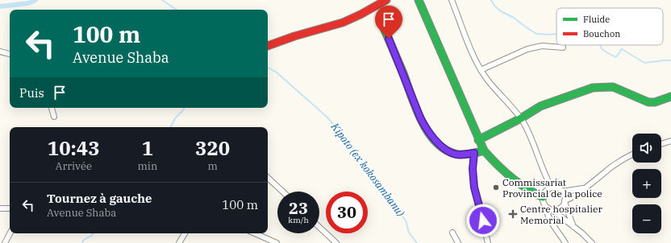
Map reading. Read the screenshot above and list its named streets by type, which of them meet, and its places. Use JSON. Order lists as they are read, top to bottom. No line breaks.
{"water":["Kipoto (ex kokosambanu)"],"places":{"other":["Commissariat Provincial de la police"],"health":["Centre hospitalier Memorial"]},"legend":["Fluide","Bouchon"],"page":{"turn":["100 m","Avenue Shaba"],"then":"Puis","eta":["10:43","Arrivée","1","min","320","m"],"map_buttons":["+","−"],"list":[{"name":"Tournez à gauche","note":"Avenue Shaba","value":"100 m"}],"speed":"23 km/h","limit":"30"}}
